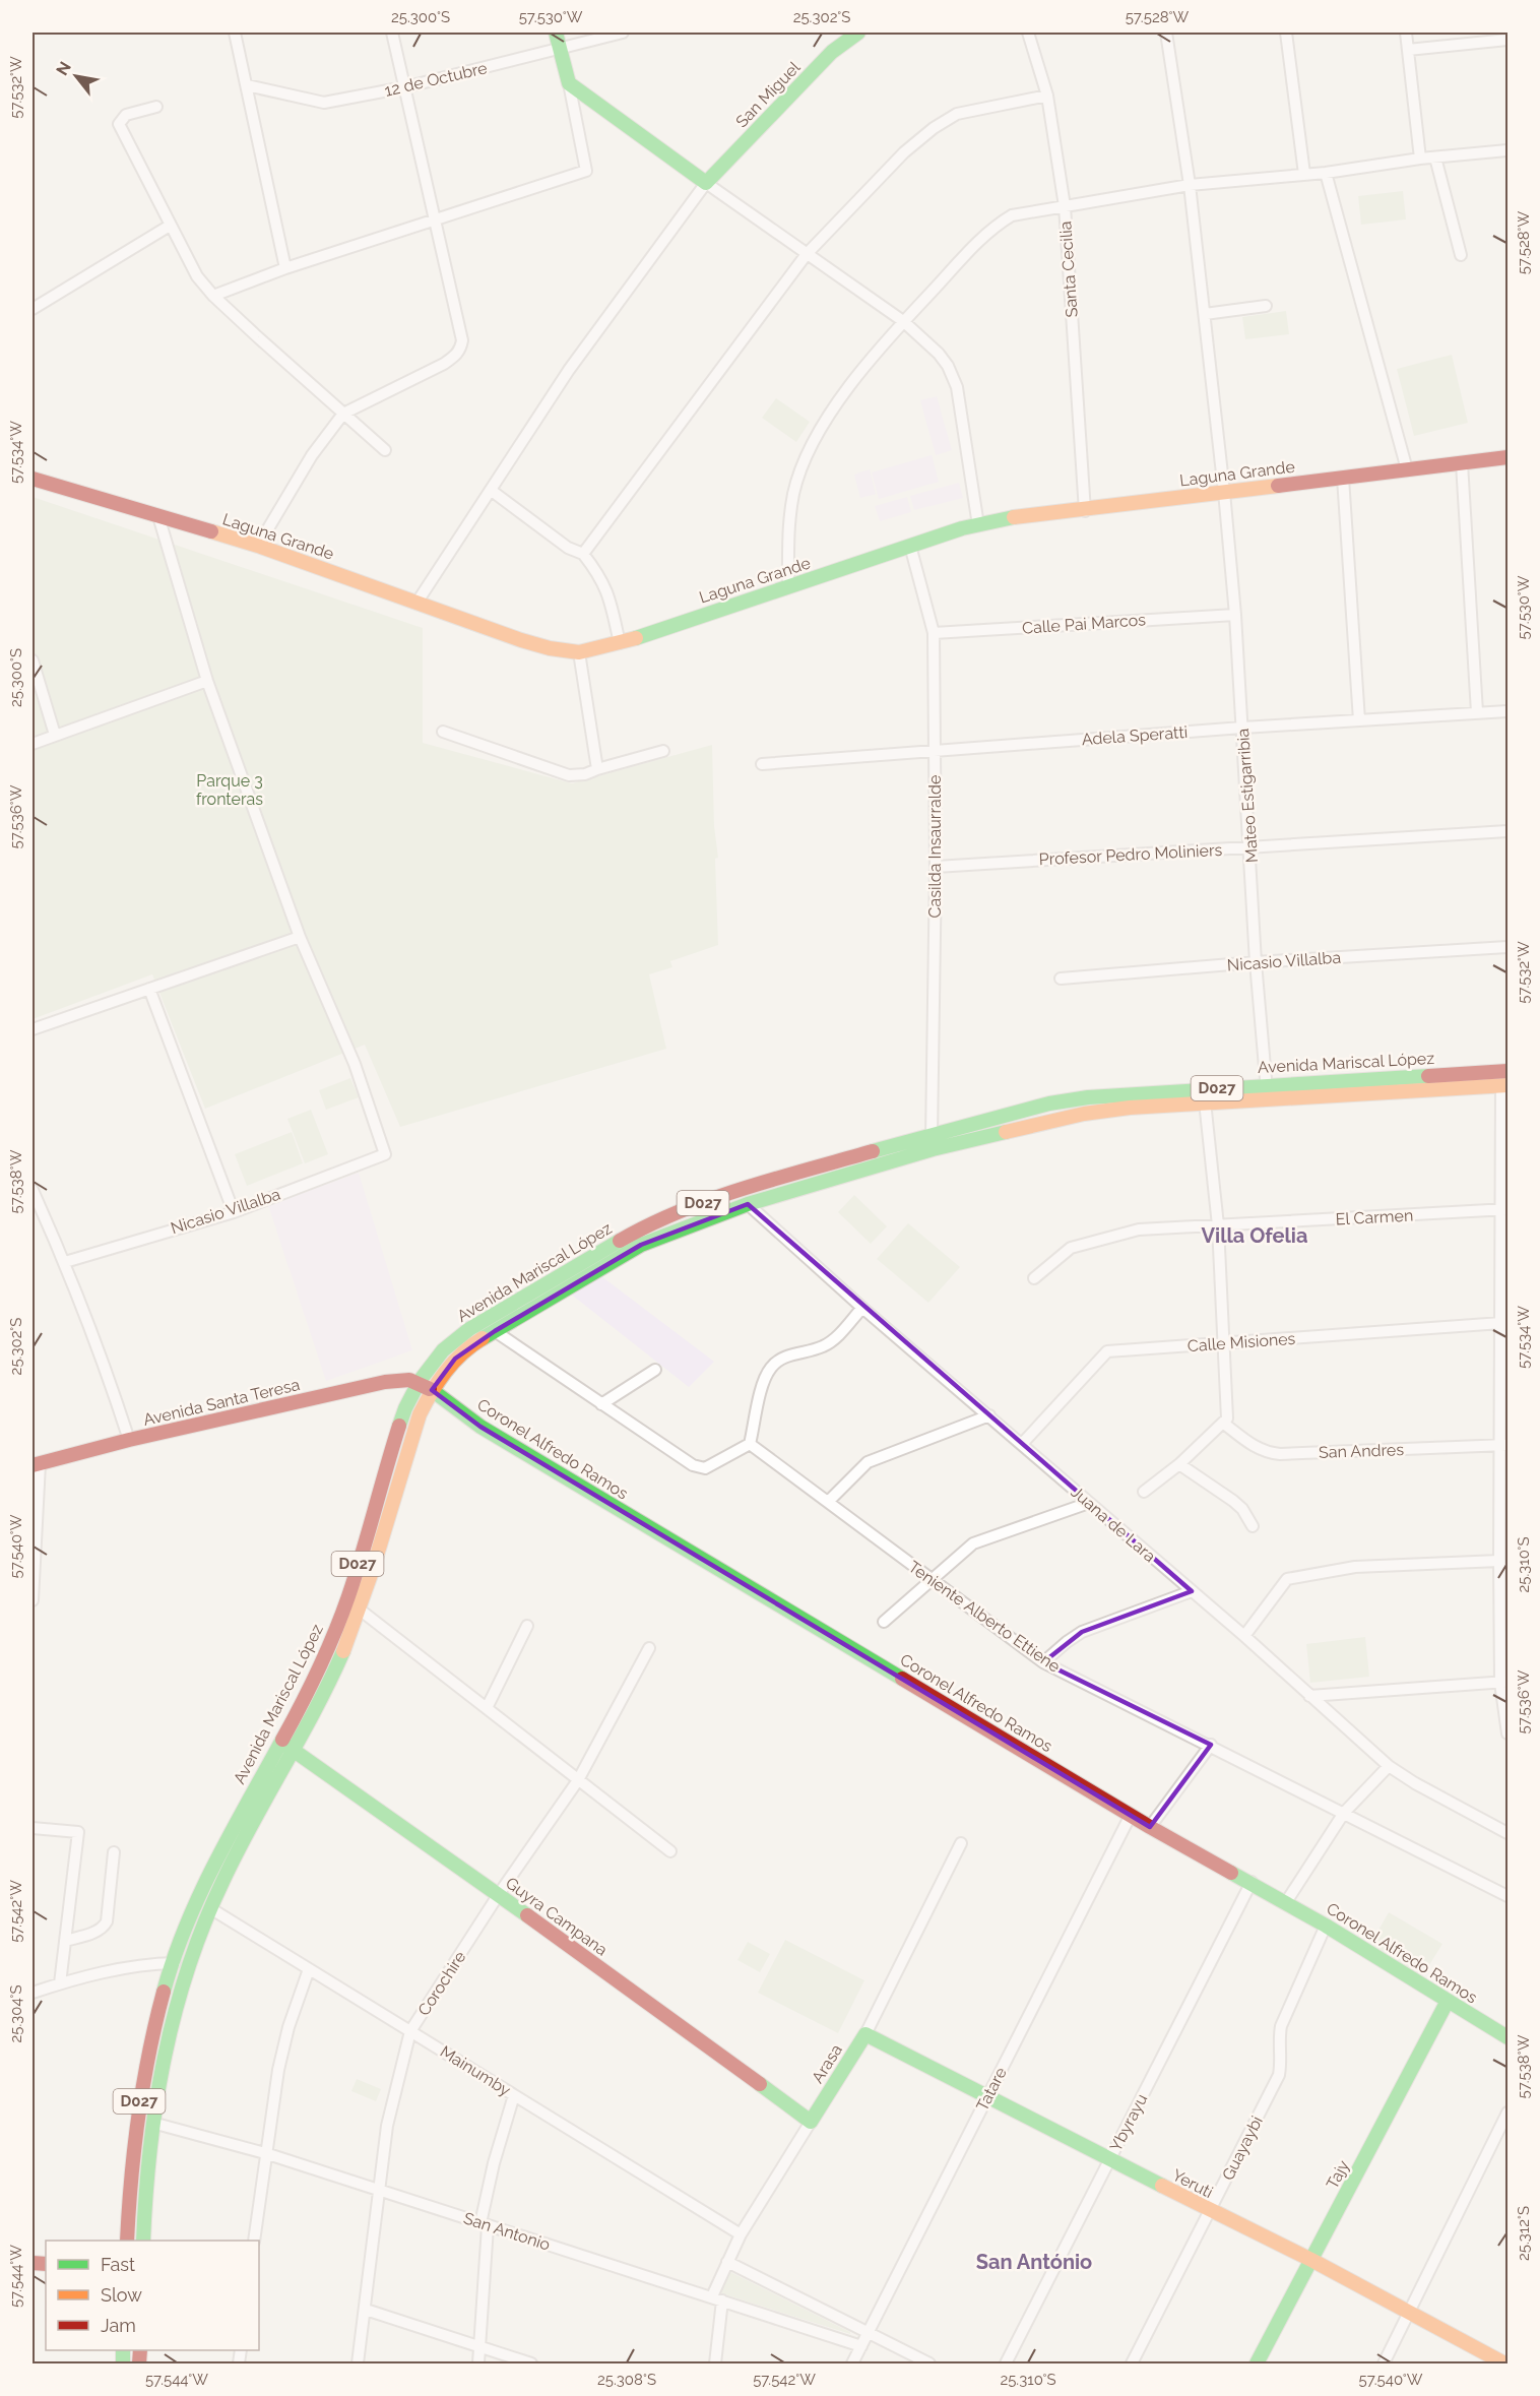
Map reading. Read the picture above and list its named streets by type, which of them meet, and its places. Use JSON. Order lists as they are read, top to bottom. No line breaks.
{"streets":{"main road":["San Miguel","Laguna Grande","Avenida Mariscal López","D027","Avenida Santa Teresa","Coronel Alfredo Ramos","Guyra Campana","Arasa","Tajy","Yeruti"],"street":["12 de Octubre","Santa Cecilia","Calle Pai Marcos","Adela Speratti","Mateo Estigarribia","Casilda Insaurralde","Profesor Pedro Moliniers","Nicasio Villalba","El Carmen","Calle Misiones","San Andres","Juana de Lara","Teniente Alberto Ettiene","Corochire","Mainumby","Tatare","Ybyrayu","Guayaybi","San Antonio"]},"crossings":[["Santa Cecilia","Laguna Grande"],["Laguna Grande","Mateo Estigarribia"],["Laguna Grande","Casilda Insaurralde"],["Calle Pai Marcos","Mateo Estigarribia"],["Calle Pai Marcos","Casilda Insaurralde"],["Adela Speratti","Mateo Estigarribia"],["Adela Speratti","Casilda Insaurralde"],["Mateo Estigarribia","Profesor Pedro Moliniers"],["Mateo Estigarribia","Nicasio Villalba"],["Mateo Estigarribia","Avenida Mariscal López"],["Casilda Insaurralde","Profesor Pedro Moliniers"],["Casilda Insaurralde","Avenida Mariscal López"],["Avenida Mariscal López","Avenida Santa Teresa"],["Avenida Mariscal López","Coronel Alfredo Ramos"],["Avenida Mariscal López","Juana de Lara"],["Avenida Mariscal López","Guyra Campana"],["Avenida Mariscal López","Mainumby"],["Avenida Mariscal López","San Antonio"],["Calle Misiones","Juana de Lara"],["Avenida Santa Teresa","Coronel Alfredo Ramos"],["Coronel Alfredo Ramos","Tatare"],["Coronel Alfredo Ramos","Ybyrayu"],["Coronel Alfredo Ramos","Guayaybi"],["Coronel Alfredo Ramos","Tajy"],["Guyra Campana","Corochire"],["Guyra Campana","Arasa"],["Corochire","Mainumby"],["Corochire","San Antonio"],["Arasa","Mainumby"],["Arasa","Yeruti"],["Arasa","San Antonio"],["Tatare","Yeruti"],["Tatare","San Antonio"],["Ybyrayu","Yeruti"],["Guayaybi","Yeruti"],["Tajy","Yeruti"]],"districts":["Villa Ofelia","San António"],"parks":["Parque 3 fronteras"],"legend":["Fast","Slow","Jam"],"north":"top left","coordinates":["25.300°S","57.530°W","25.302°S","57.528°W","57.532°W","57.534°W","57.536°W","57.538°W","57.540°W","25.310°S","57.542°W","25.304°S","25.312°S","57.544°W","25.308°S"]}
